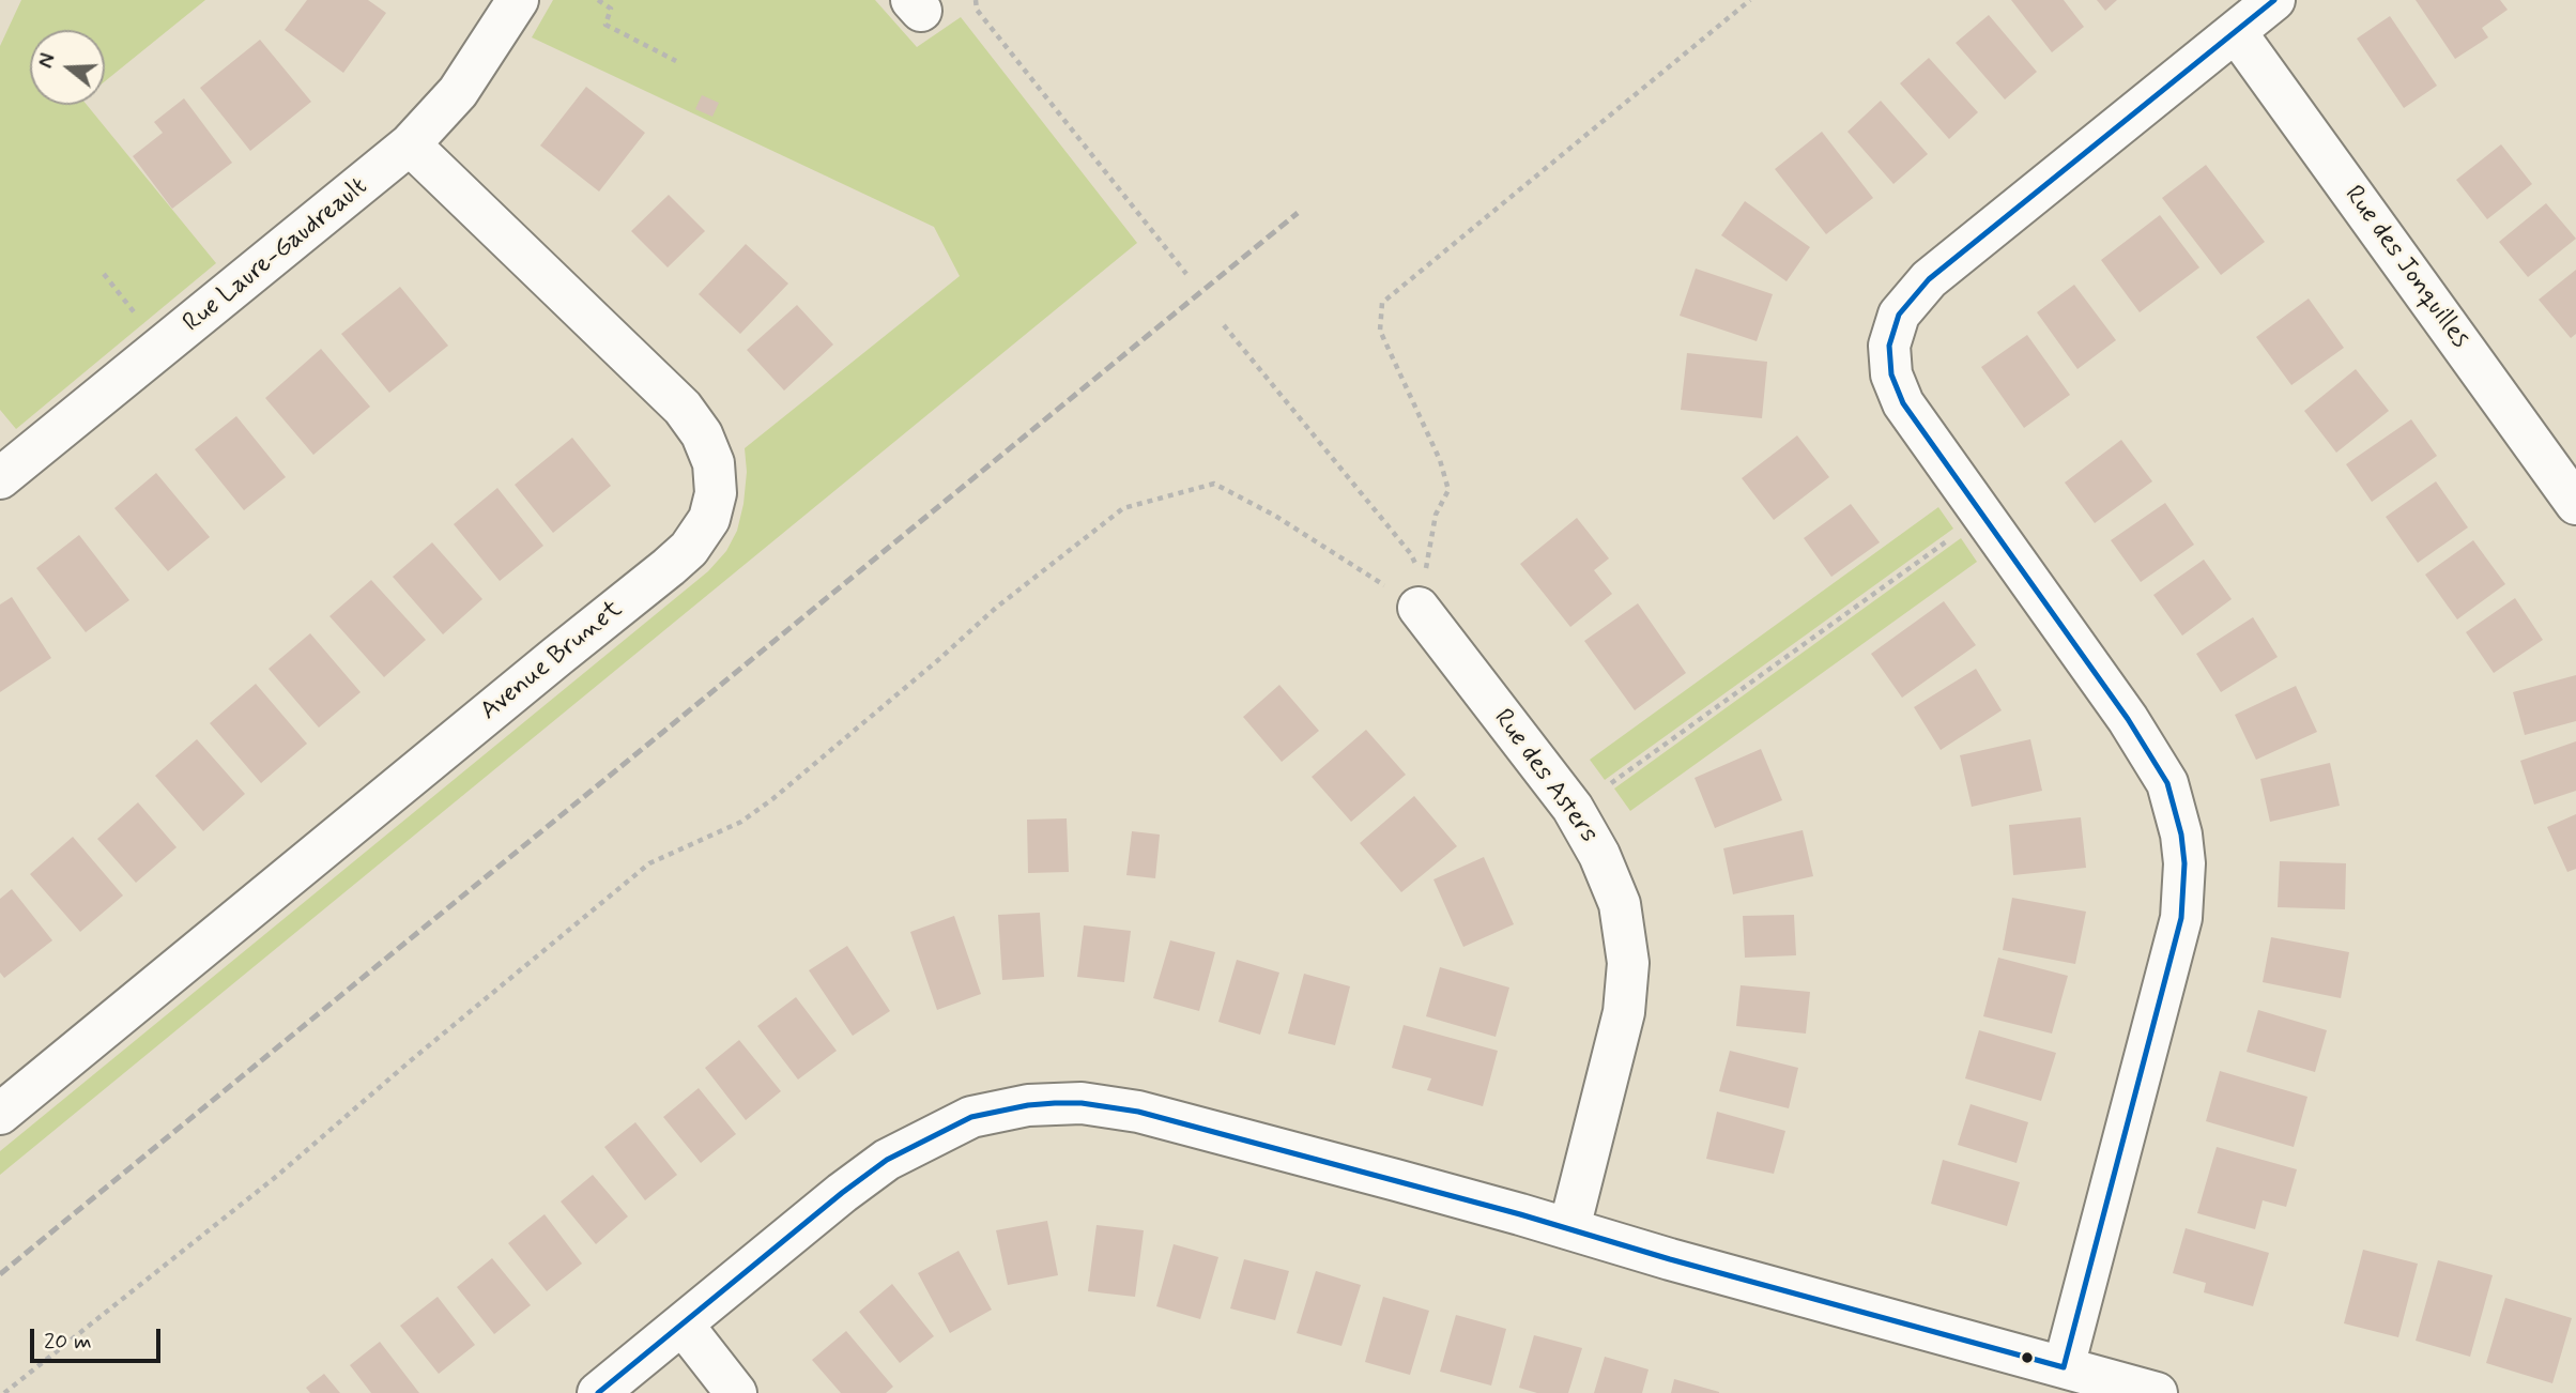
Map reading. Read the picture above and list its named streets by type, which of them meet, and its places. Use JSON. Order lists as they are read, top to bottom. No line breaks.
{"streets":{"street":["Rue Laure-Gaudreault","Rue des Jonquilles","Avenue Brunet","Rue des Asters"]},"crossings":[["Rue Laure-Gaudreault","Avenue Brunet"]],"scale_bar":"20 m","north":"left"}
